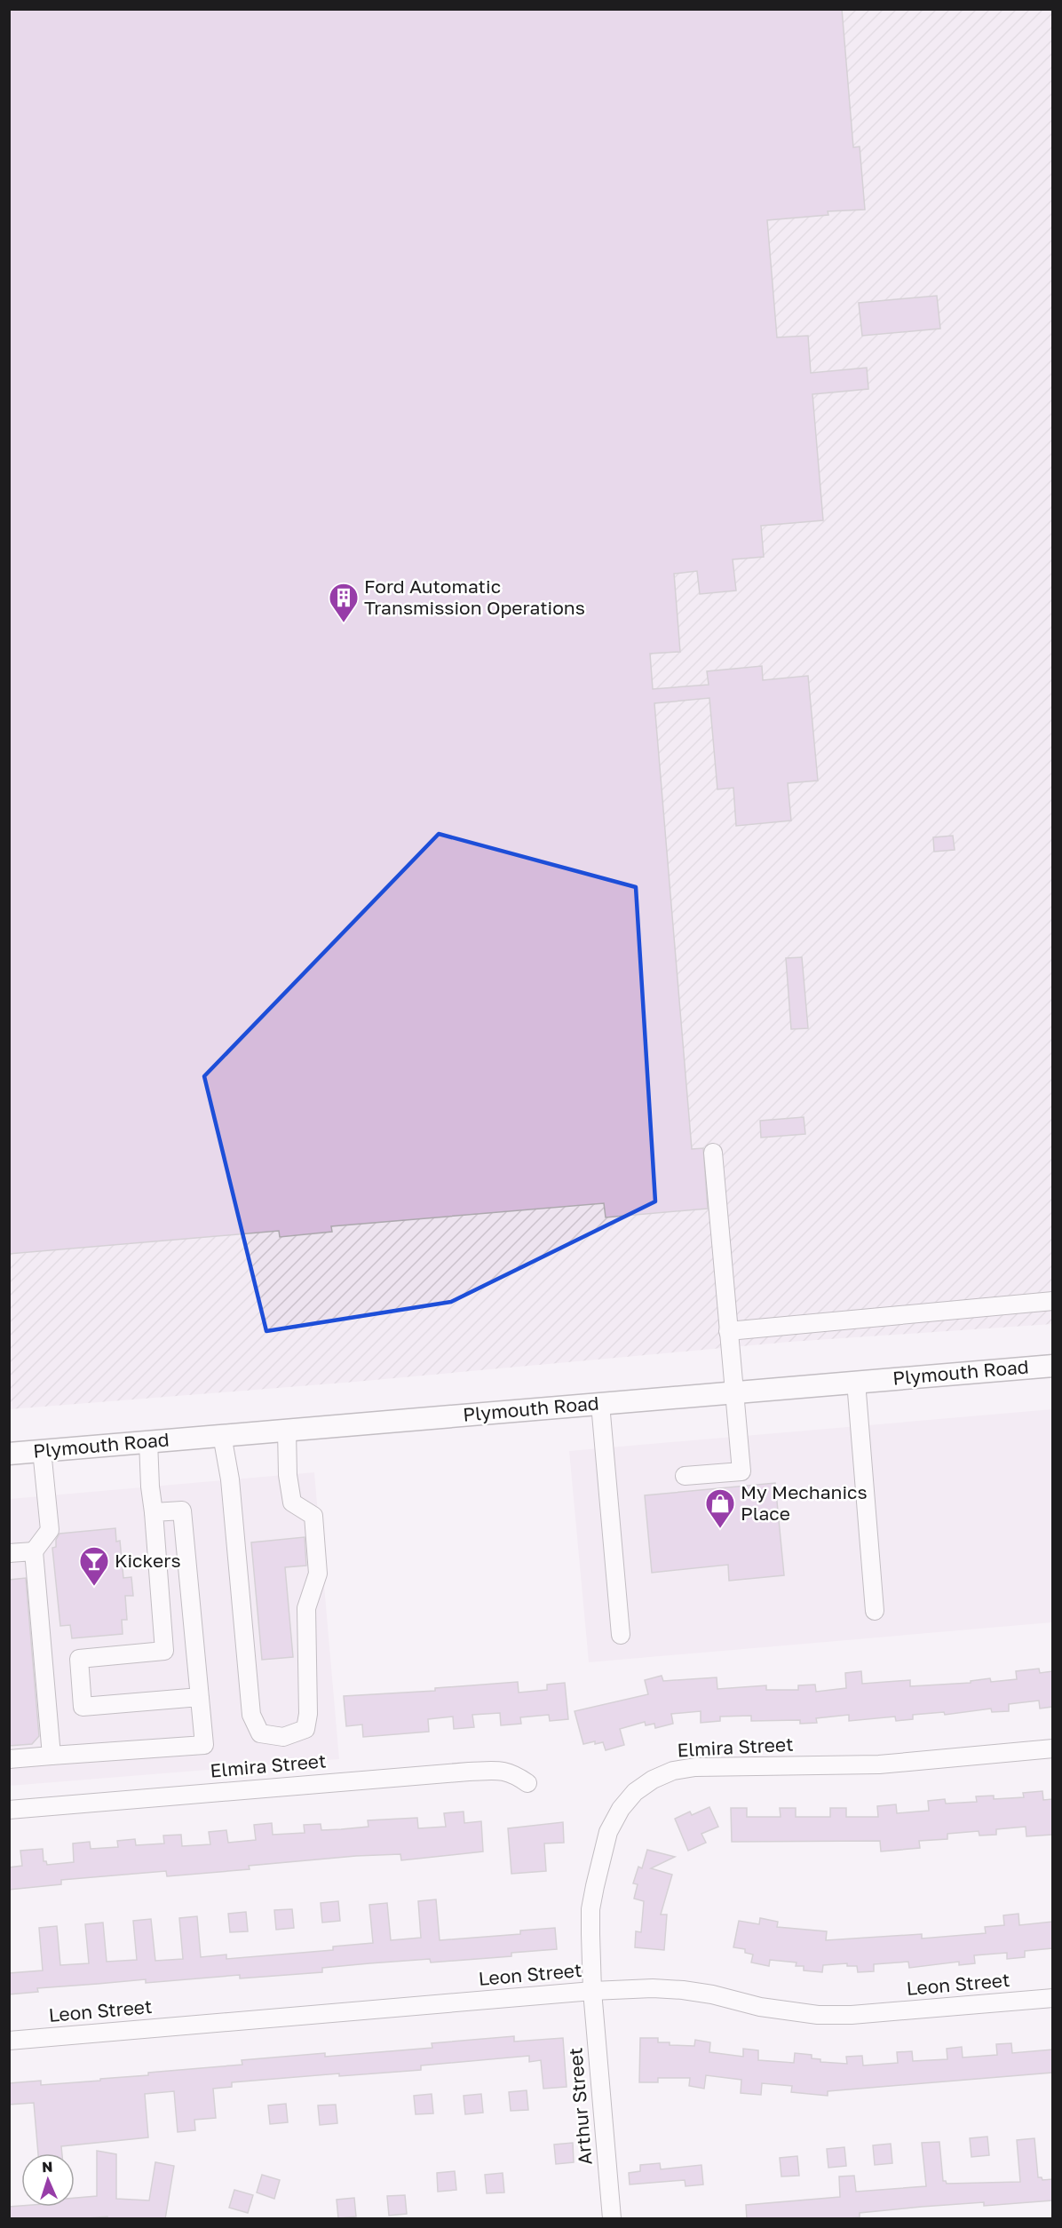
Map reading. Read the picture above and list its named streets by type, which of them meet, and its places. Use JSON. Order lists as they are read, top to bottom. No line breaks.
{"streets":{"main road":["Plymouth Road"],"street":["Elmira Street","Leon Street","Arthur Street"]},"crossings":[["Elmira Street","Leon Street"],["Elmira Street","Arthur Street"],["Leon Street","Arthur Street"]],"places":{"building":["Ford Automatic Transmission Operations"],"shop":["My Mechanics Place"],"bar":["Kickers"]},"north":"top"}
